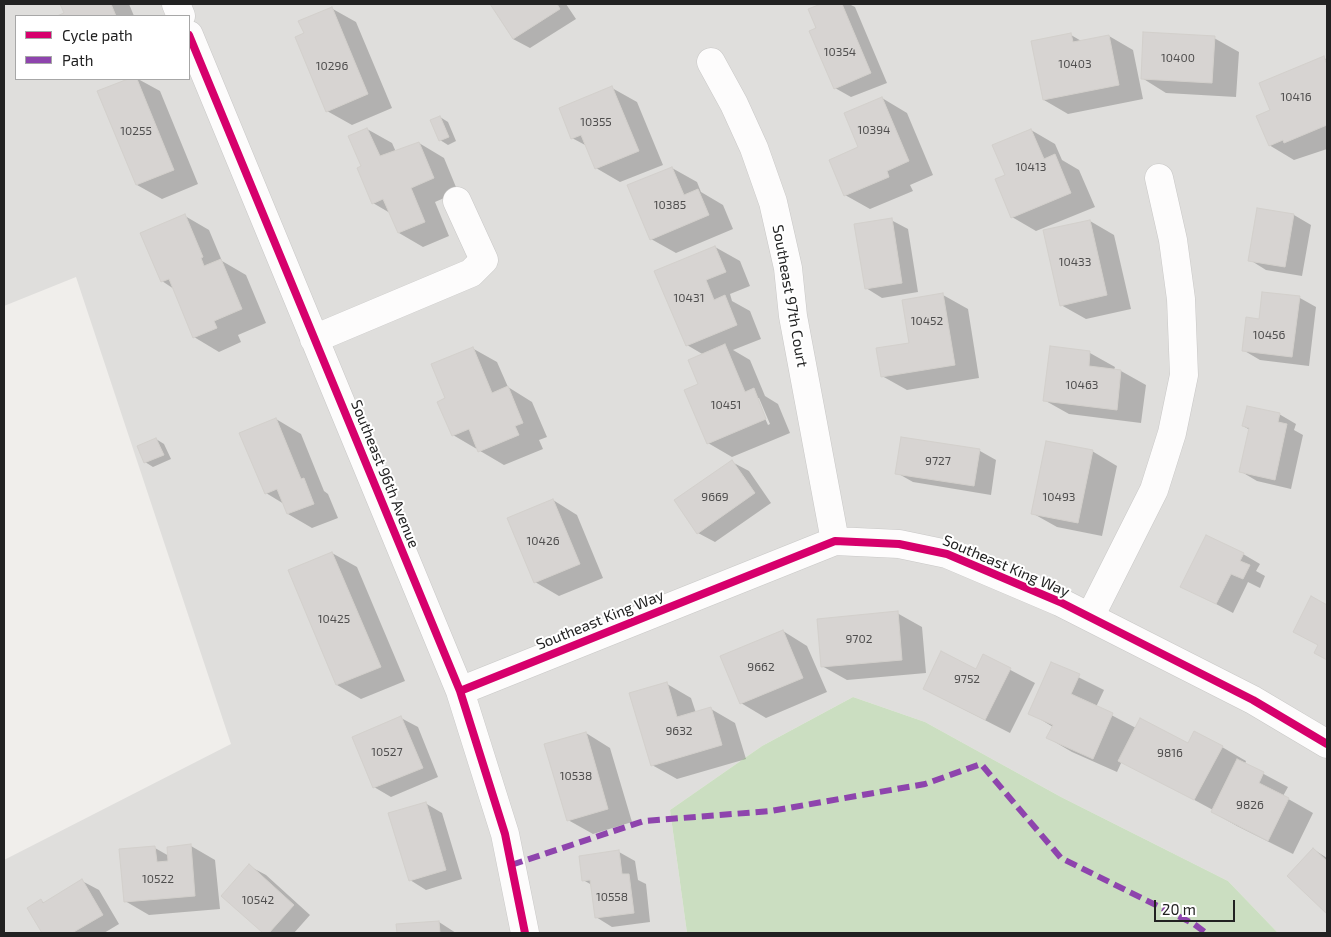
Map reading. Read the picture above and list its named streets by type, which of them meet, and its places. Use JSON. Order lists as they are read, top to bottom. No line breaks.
{"streets":{"street":["Southeast 97th Court","Southeast 96th Avenue","Southeast King Way"]},"crossings":[["Southeast 97th Court","Southeast King Way"],["Southeast 96th Avenue","Southeast King Way"]],"house_numbers":["10354","10400","10403","10296","10416","10355","10394","10255","10413","10385","10433","10431","10452","10456","10463","10451","9727","9669","10493","10426","10425","9702","9662","9752","9632","10527","9816","10538","9826","10522","10558","10542"],"legend":["Cycle path","Path"],"scale_bar":"20 m"}
